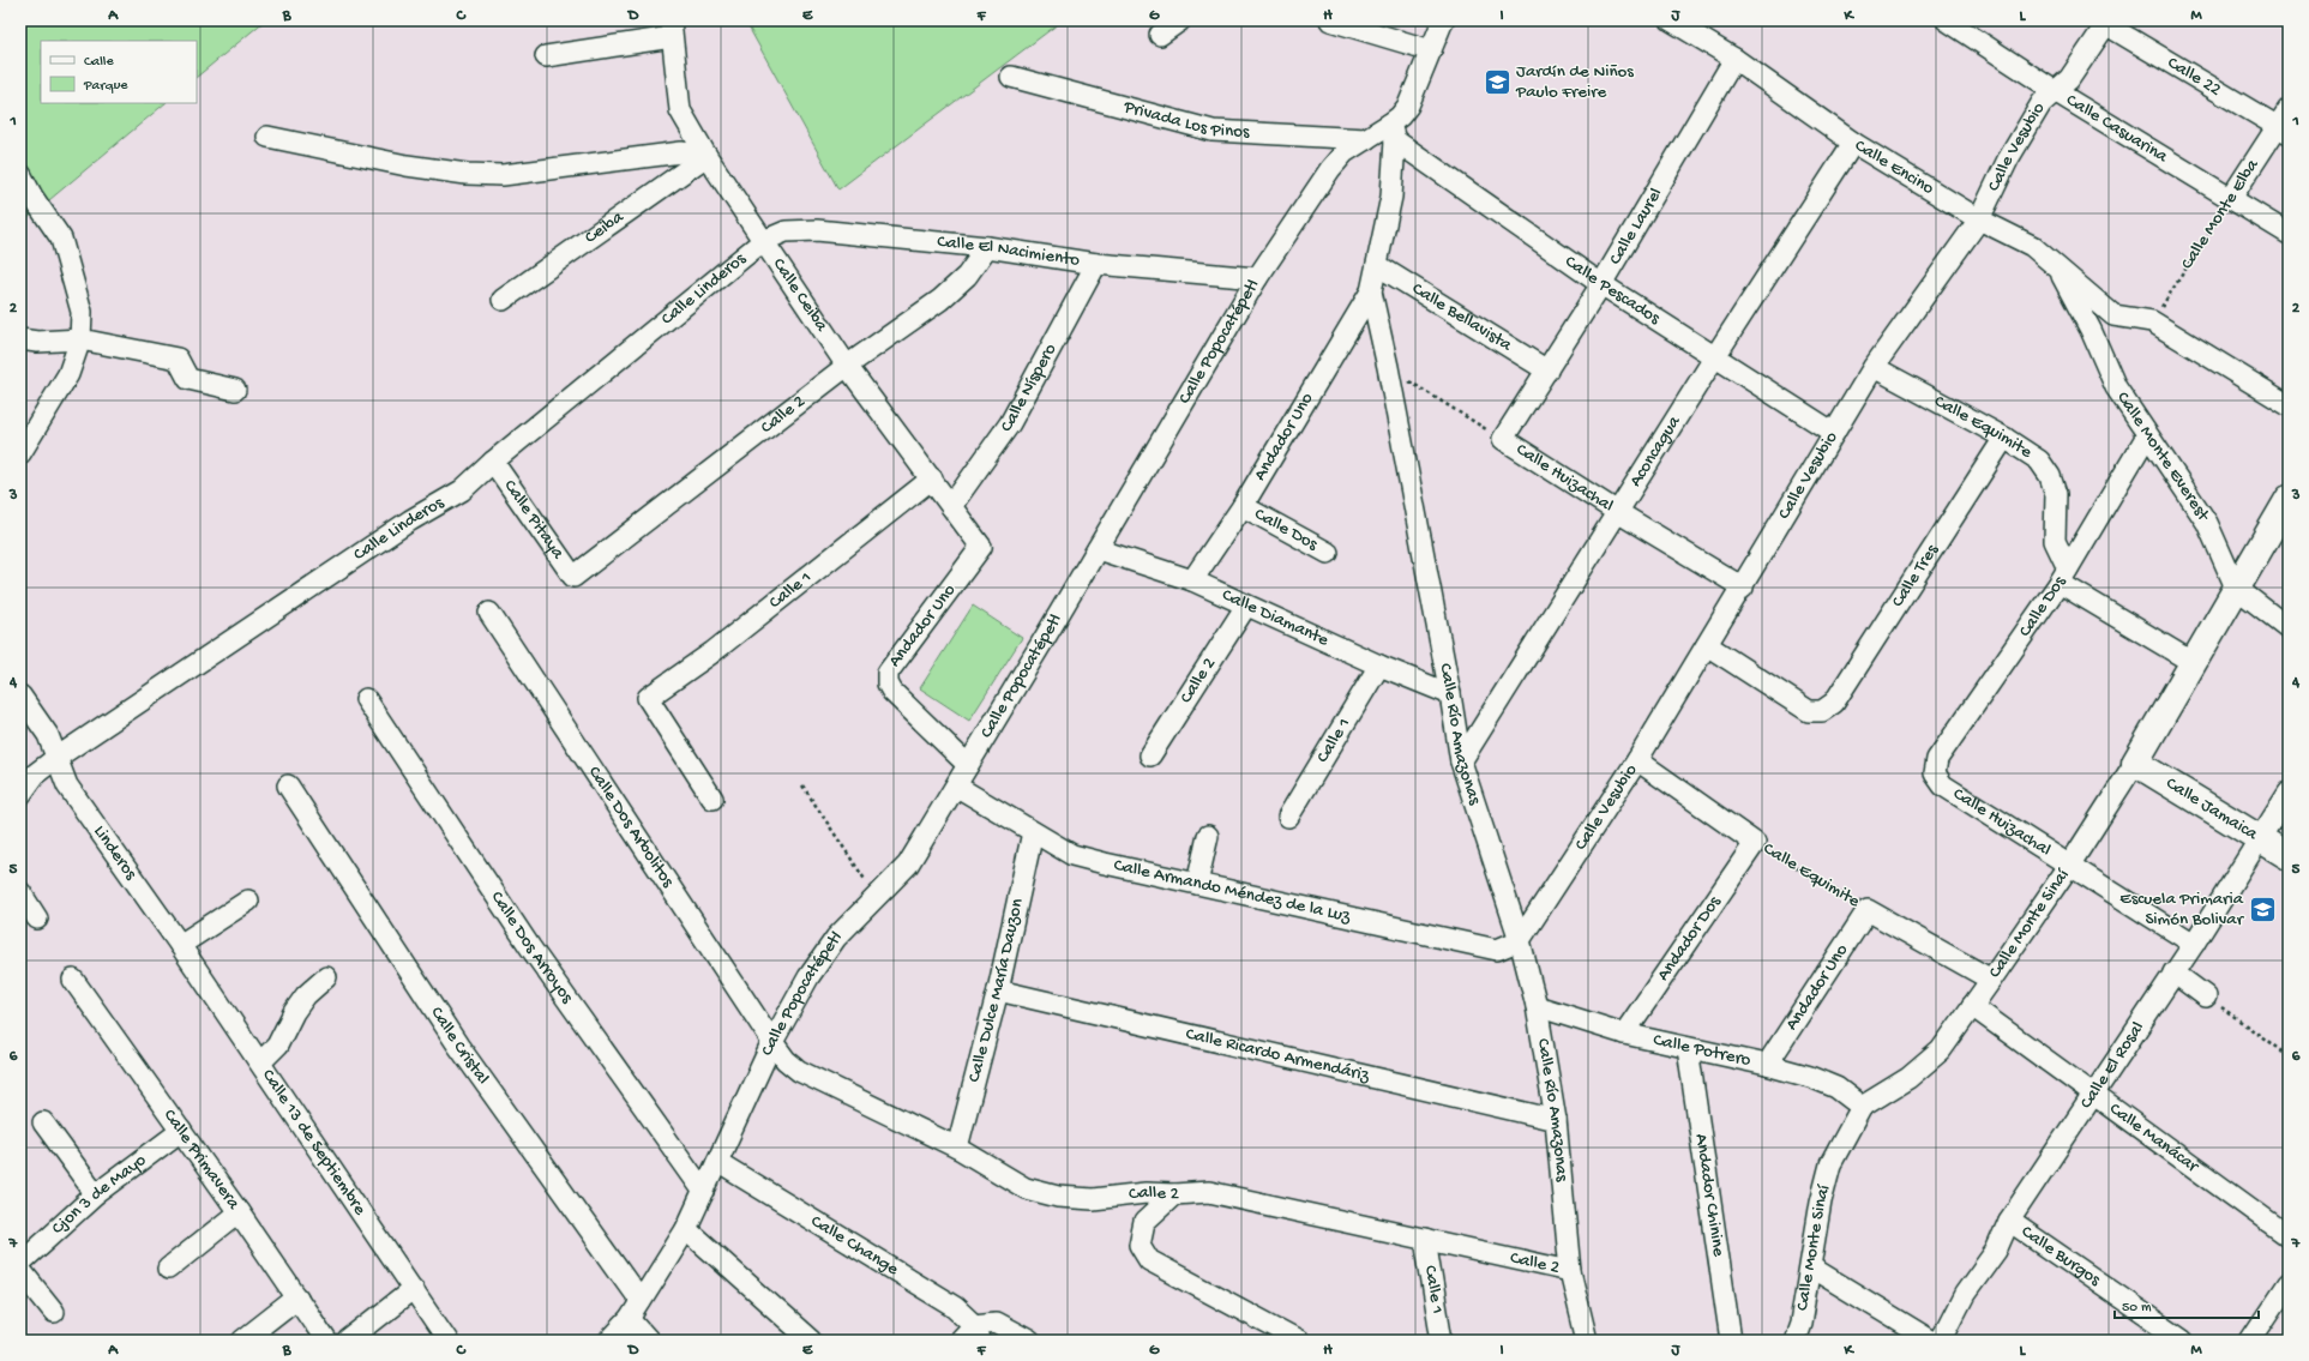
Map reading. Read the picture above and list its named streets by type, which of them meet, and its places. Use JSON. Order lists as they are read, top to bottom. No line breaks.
{"streets":{"main road":["Calle Jamaica","Calle Monte Sinaí"],"street":["Calle 22","Privada Los Pinos","Calle Casuarina","Calle Vesubio","Calle Encino","Calle Monte Elba","Calle Laurel","Ceiba","Calle El Nacimiento","Calle Linderos","Calle Pescados","Calle Ceiba","Calle Bellavista","Calle Popocatépetl","Calle Níspero","Calle 2","Calle Equimite","Andador Uno","Aconcagua","Calle Monte Everest","Calle Huizachal","Calle Pitaya","Calle Dos","Calle Tres","Calle 1","Calle Diamante","Calle Río Amazonas","Calle Dos Arbolitos","Linderos","Calle Armando Méndez de la Luz","Andador Dos","Calle Dos Arroyos","Calle Dulce María Dauzon","Calle Cristal","Calle Potrero","Calle Ricardo Armendáriz","Calle El Rosal","Calle Manácar","Calle 13 de Septiembre","Calle Primavera","Andador Chinine","Cjon 3 de Mayo","Calle Change","Calle Burgos"]},"crossings":[["Calle 22","Calle Vesubio"],["Calle 22","Calle Monte Elba"],["Privada Los Pinos","Calle Popocatépetl"],["Calle Casuarina","Calle Vesubio"],["Calle Casuarina","Calle Monte Elba"],["Calle Vesubio","Calle Encino"],["Calle Vesubio","Calle Pescados"],["Calle Vesubio","Calle Equimite"],["Calle Vesubio","Calle Huizachal"],["Calle Vesubio","Calle Tres"],["Calle Vesubio","Calle Río Amazonas"],["Calle Vesubio","Calle Armando Méndez de la Luz"],["Calle Encino","Calle Laurel"],["Calle Encino","Aconcagua"],["Calle Encino","Calle Monte Everest"],["Calle Laurel","Calle Pescados"],["Calle Laurel","Calle Bellavista"],["Calle Laurel","Calle Huizachal"],["Ceiba","Calle Ceiba"],["Calle El Nacimiento","Calle Linderos"],["Calle El Nacimiento","Calle Ceiba"],["Calle El Nacimiento","Calle Popocatépetl"],["Calle El Nacimiento","Calle Níspero"],["Calle El Nacimiento","Calle 2"],["Calle Linderos","Calle Ceiba"],["Calle Linderos","Calle Pitaya"],["Calle Linderos","Linderos"],["Calle Pescados","Calle Popocatépetl"],["Calle Pescados","Aconcagua"],["Calle Pescados","Calle Río Amazonas"],["Calle Ceiba","Calle Níspero"],["Calle Ceiba","Calle 2"],["Calle Ceiba","Andador Uno"],["Calle Ceiba","Calle 1"],["Calle Bellavista","Calle Río Amazonas"],["Calle Popocatépetl","Calle 2"],["Calle Popocatépetl","Andador Uno"],["Calle Popocatépetl","Calle Diamante"],["Calle Popocatépetl","Calle Río Amazonas"],["Calle Popocatépetl","Calle Dos Arbolitos"],["Calle Popocatépetl","Calle Armando Méndez de la Luz"],["Calle Popocatépetl","Calle Dos Arroyos"],["Calle Popocatépetl","Calle Cristal"],["Calle Popocatépetl","Calle Change"],["Calle 2","Calle Pitaya"],["Calle 2","Calle 1"],["Calle 2","Calle Diamante"],["Calle 2","Calle Río Amazonas"],["Calle 2","Calle Dos Arbolitos"],["Calle 2","Calle Dulce María Dauzon"],["Calle Equimite","Andador Uno"],["Calle Equimite","Calle Dos"],["Calle Equimite","Calle Tres"],["Calle Equimite","Calle Monte Sinaí"],["Calle Equimite","Andador Dos"],["Andador Uno","Calle Dos"],["Andador Uno","Calle Diamante"],["Andador Uno","Calle Río Amazonas"],["Andador Uno","Calle Potrero"],["Aconcagua","Calle Huizachal"],["Aconcagua","Calle Río Amazonas"],["Calle Monte Everest","Calle Dos"],["Calle Monte Everest","Calle Monte Sinaí"],["Calle Huizachal","Calle Dos"],["Calle Huizachal","Calle Río Amazonas"],["Calle Huizachal","Calle Monte Sinaí"],["Calle Huizachal","Calle El Rosal"],["Calle 1","Calle Diamante"],["Calle Diamante","Calle Río Amazonas"],["Calle Río Amazonas","Calle Armando Méndez de la Luz"],["Calle Río Amazonas","Calle Potrero"],["Calle Río Amazonas","Calle Ricardo Armendáriz"],["Calle Jamaica","Calle Monte Sinaí"],["Calle Jamaica","Calle El Rosal"],["Linderos","Calle 13 de Septiembre"],["Calle Armando Méndez de la Luz","Calle Dulce María Dauzon"],["Calle Monte Sinaí","Calle Potrero"],["Calle Monte Sinaí","Calle Manácar"],["Andador Dos","Calle Potrero"],["Calle Dulce María Dauzon","Calle Ricardo Armendáriz"],["Calle Potrero","Andador Chinine"],["Calle El Rosal","Calle Manácar"],["Calle El Rosal","Calle Burgos"],["Calle Primavera","Cjon 3 de Mayo"]],"places":{"school or university":["Jardín de Niños Paulo Freire","Escuela Primaria Simón Bolivar"]},"legend":["Calle","Parque"],"scale_bar":"50 m","grid":{"columns":["A","B","C","D","E","F","G","H","I","J","K","L","M"],"rows":["1","2","3","4","5","6","7"]}}
